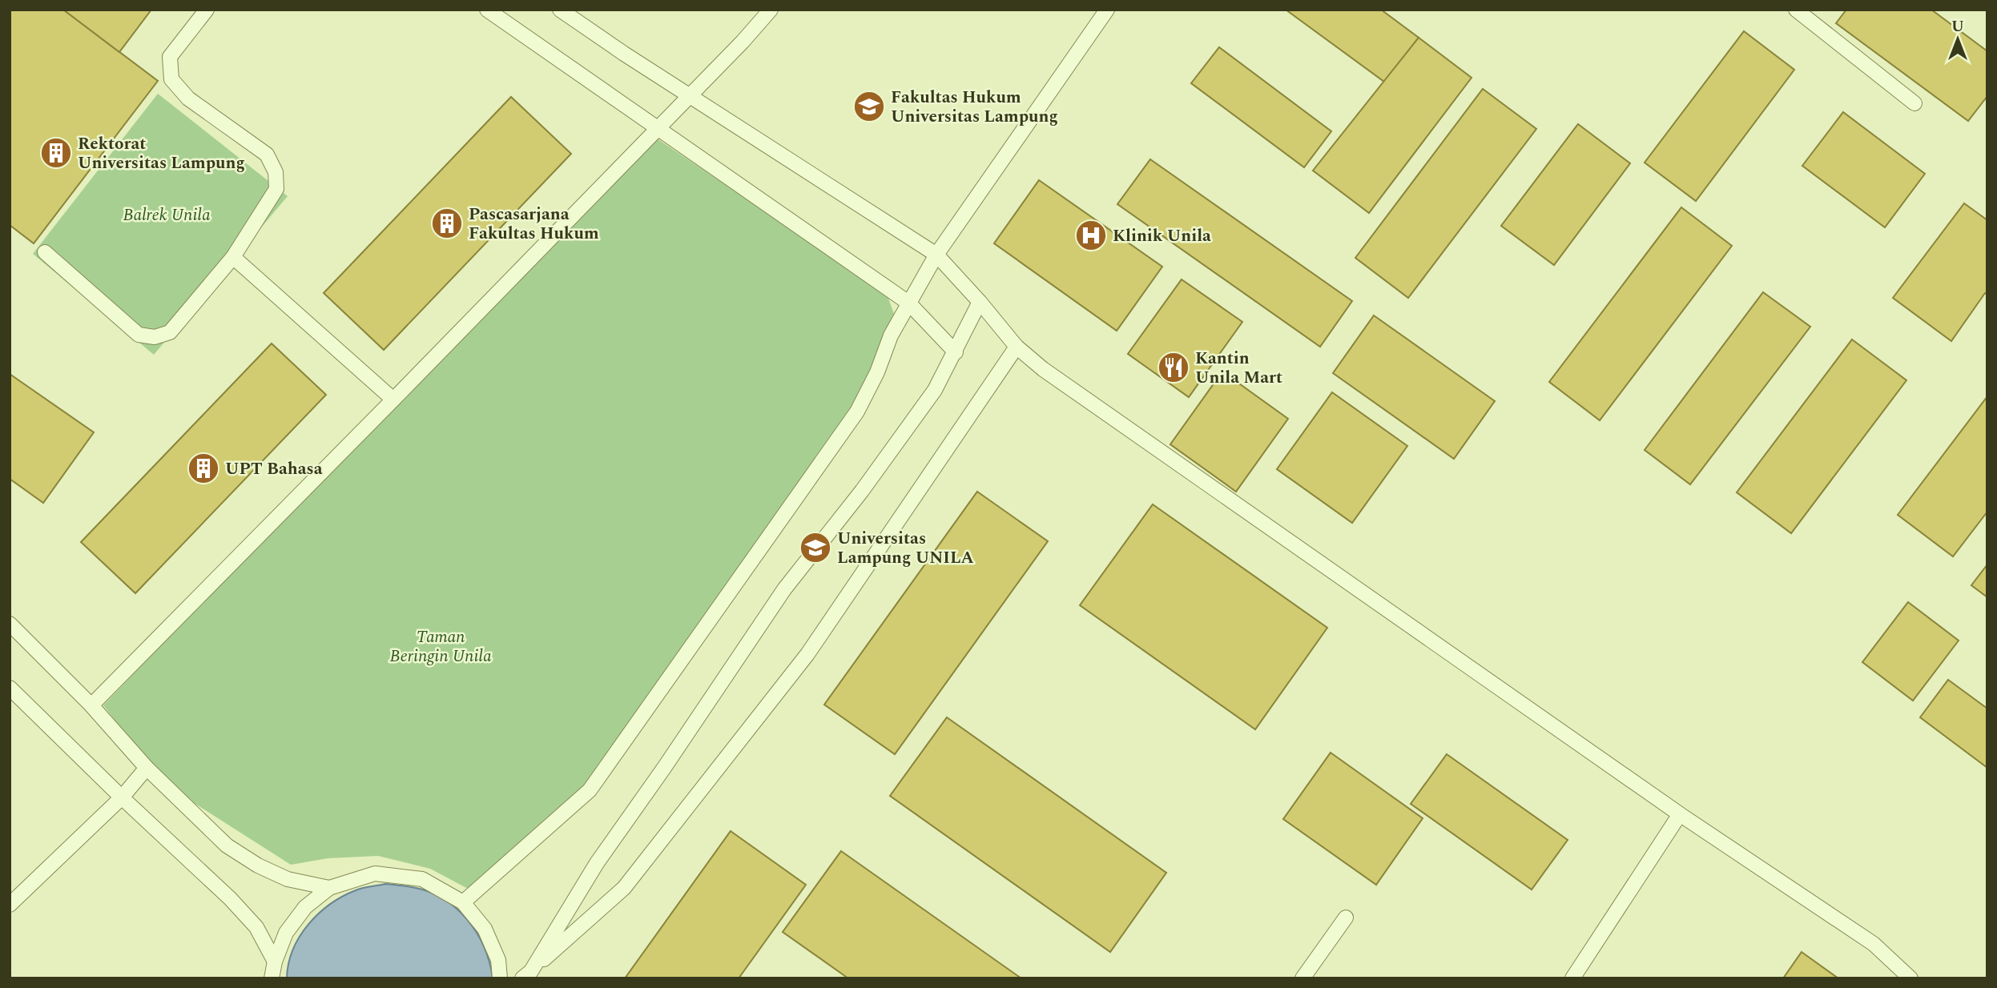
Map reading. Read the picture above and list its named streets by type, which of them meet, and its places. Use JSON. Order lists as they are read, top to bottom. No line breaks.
{"parks":["Balrek Unila","Taman Beringin Unila"],"places":{"school or university":["Fakultas Hukum Universitas Lampung","Universitas Lampung UNILA"],"building":["Rektorat Universitas Lampung","Pascasarjana Fakultas Hukum","UPT Bahasa"],"hospital":["Klinik Unila"],"restaurant":["Kantin Unila Mart"]},"north":"top"}
